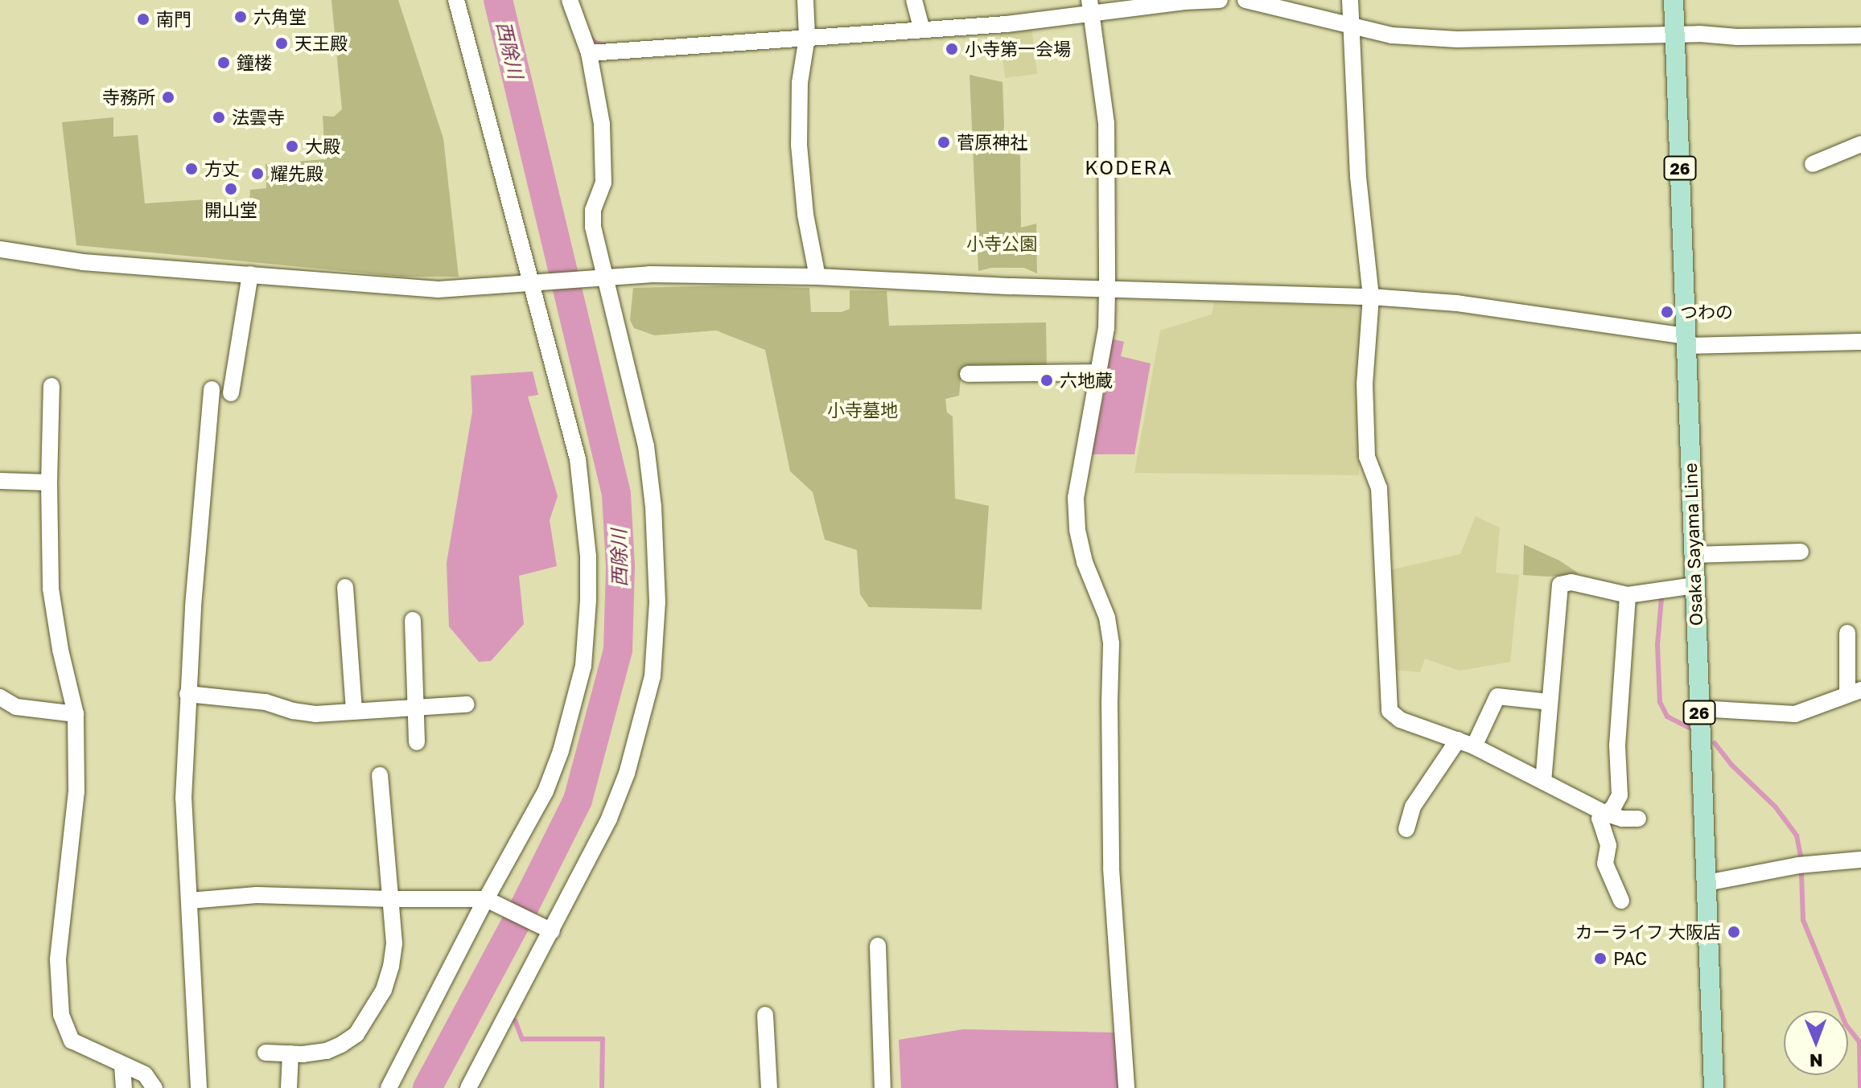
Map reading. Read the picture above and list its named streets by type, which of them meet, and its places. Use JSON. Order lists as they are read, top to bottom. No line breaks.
{"streets":{"main road":["26","Osaka Sayama Line"]},"districts":["KODERA"],"water":["西除川"],"parks":["小寺公園","小寺墓地"],"places":["六角堂","南門","天王殿","小寺第一会場","鐘楼","寺務所","法雲寺","菅原神社","大殿","方丈","耀先殿","開山堂","つわの","六地蔵","カーライフ 大阪店","PAC"],"north":"bottom"}
